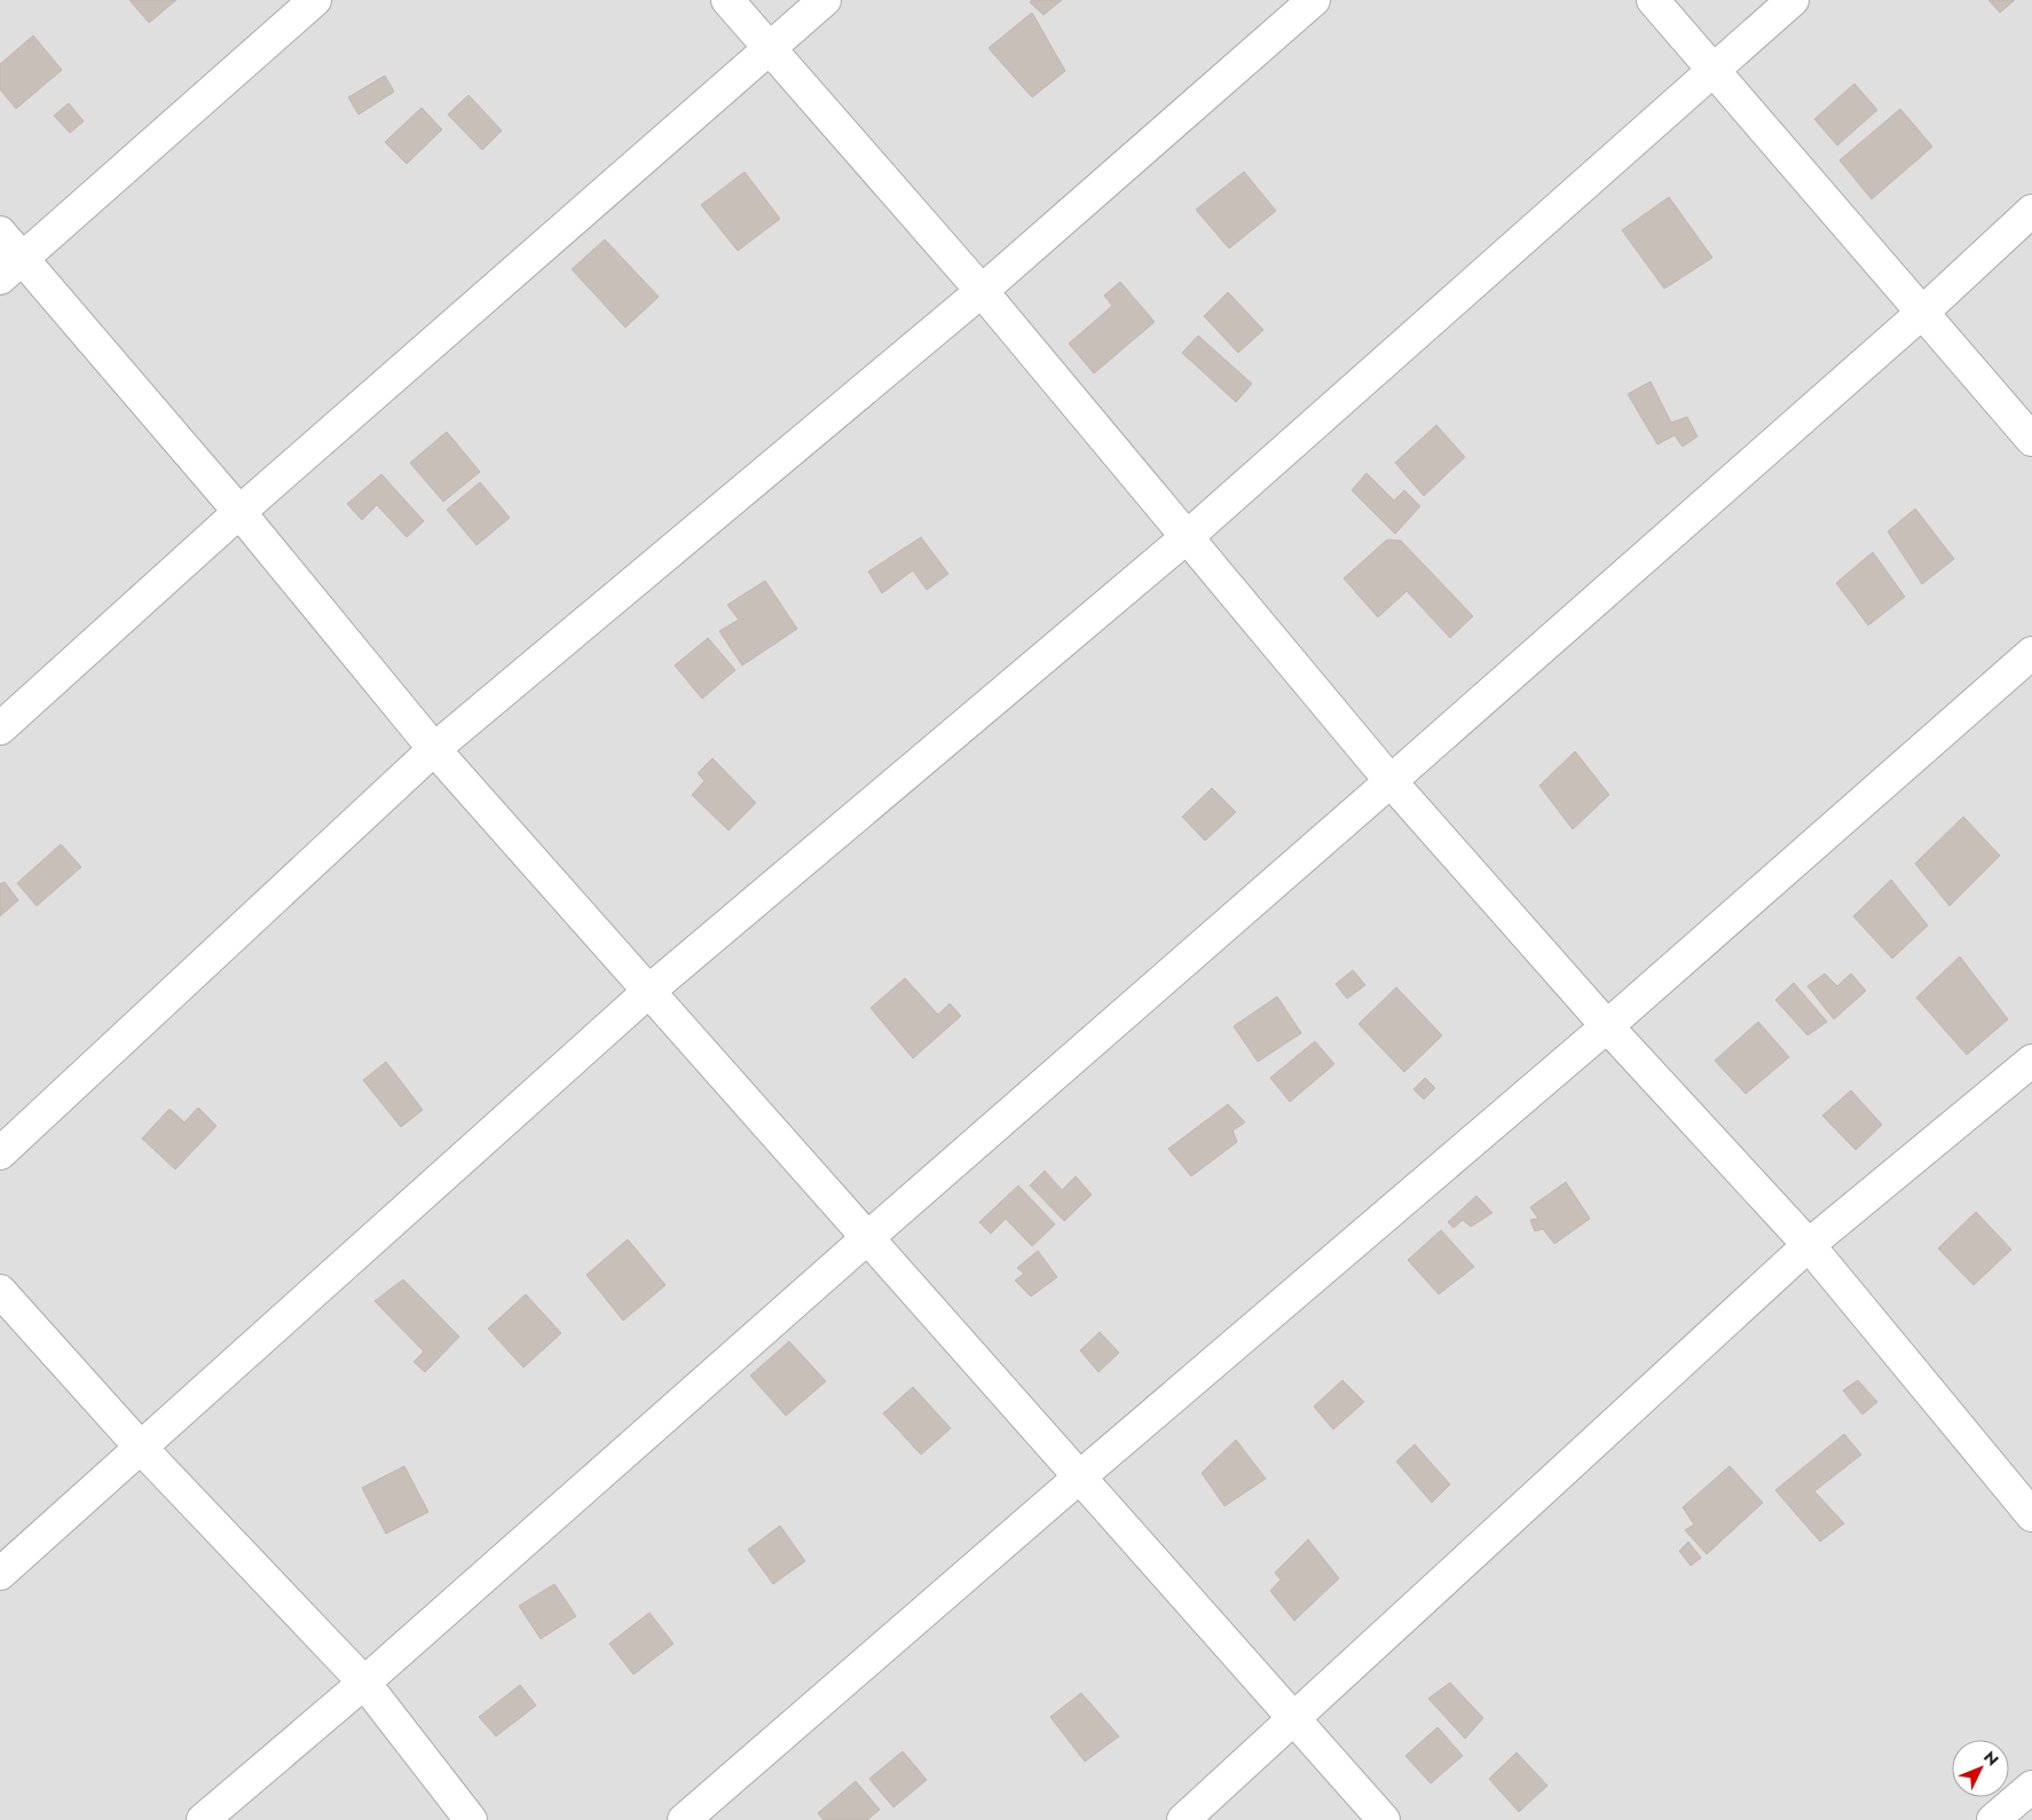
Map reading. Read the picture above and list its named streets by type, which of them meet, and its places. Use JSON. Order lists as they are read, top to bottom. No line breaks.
{"north":"top right"}
